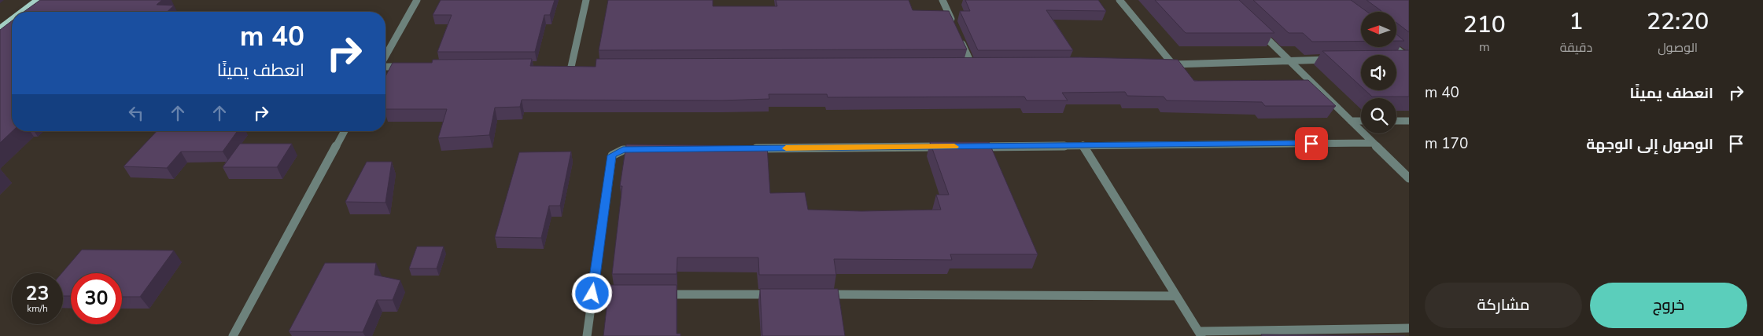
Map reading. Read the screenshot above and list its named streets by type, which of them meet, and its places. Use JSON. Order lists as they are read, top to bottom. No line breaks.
{"north":"left","page":{"eta":["22:20","الوصول","1","دقيقة","210","m"],"turn":["40 m","انعطف يمينًا"],"list":[{"name":"انعطف يمينًا","value":"40 m"},{"name":"الوصول إلى الوجهة","value":"170 m"}],"speed":"23 km/h","limit":"30","buttons":["خروج","مشاركة"]}}
